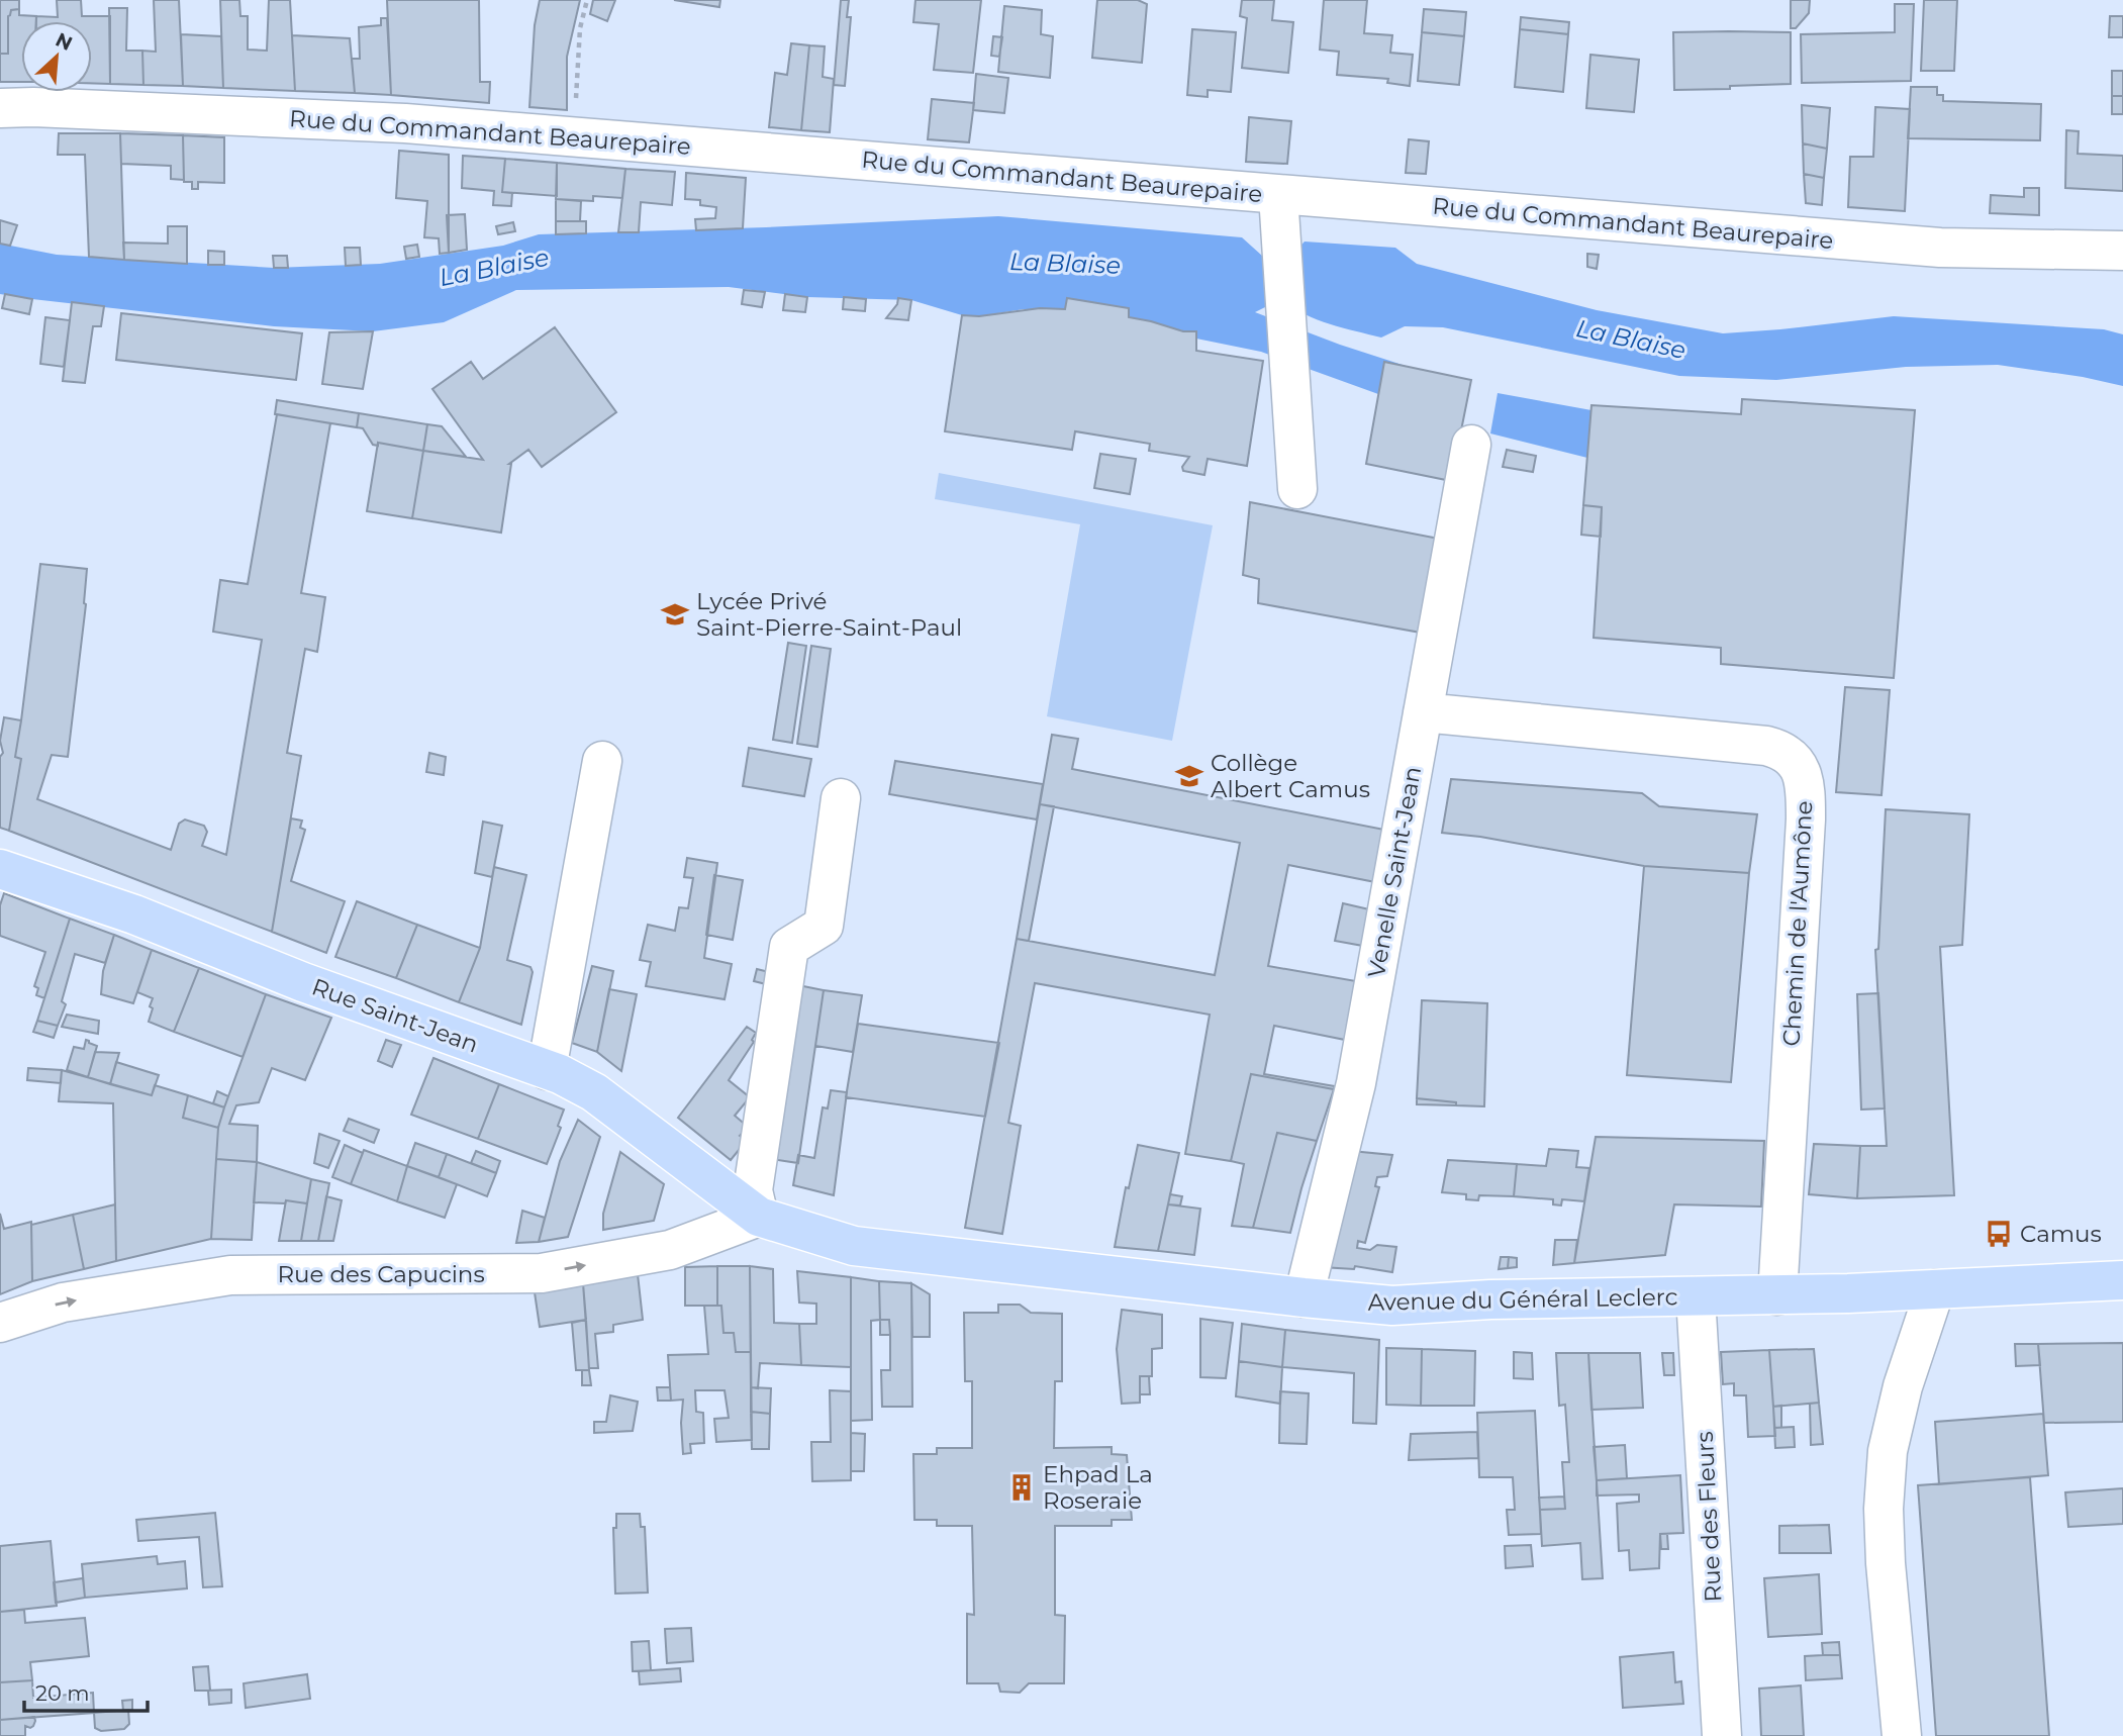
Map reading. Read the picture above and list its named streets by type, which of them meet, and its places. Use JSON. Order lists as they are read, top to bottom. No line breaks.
{"streets":{"main road":["Rue Saint-Jean","Avenue du Général Leclerc"],"street":["Rue du Commandant Beaurepaire","Venelle Saint-Jean","Chemin de l'Aumône","Rue des Capucins","Rue des Fleurs"]},"crossings":[["Venelle Saint-Jean","Chemin de l'Aumône"],["Venelle Saint-Jean","Avenue du Général Leclerc"],["Chemin de l'Aumône","Avenue du Général Leclerc"],["Rue Saint-Jean","Rue des Capucins"],["Rue Saint-Jean","Avenue du Général Leclerc"],["Rue des Capucins","Avenue du Général Leclerc"],["Avenue du Général Leclerc","Rue des Fleurs"]],"one_way":["Rue des Capucins"],"water":["La Blaise"],"places":{"school or university":["Lycée Privé Saint-Pierre-Saint-Paul","Collège Albert Camus"],"bus stop":["Camus"],"building":["Ehpad La Roseraie"]},"scale_bar":"20 m","north":"top right"}
